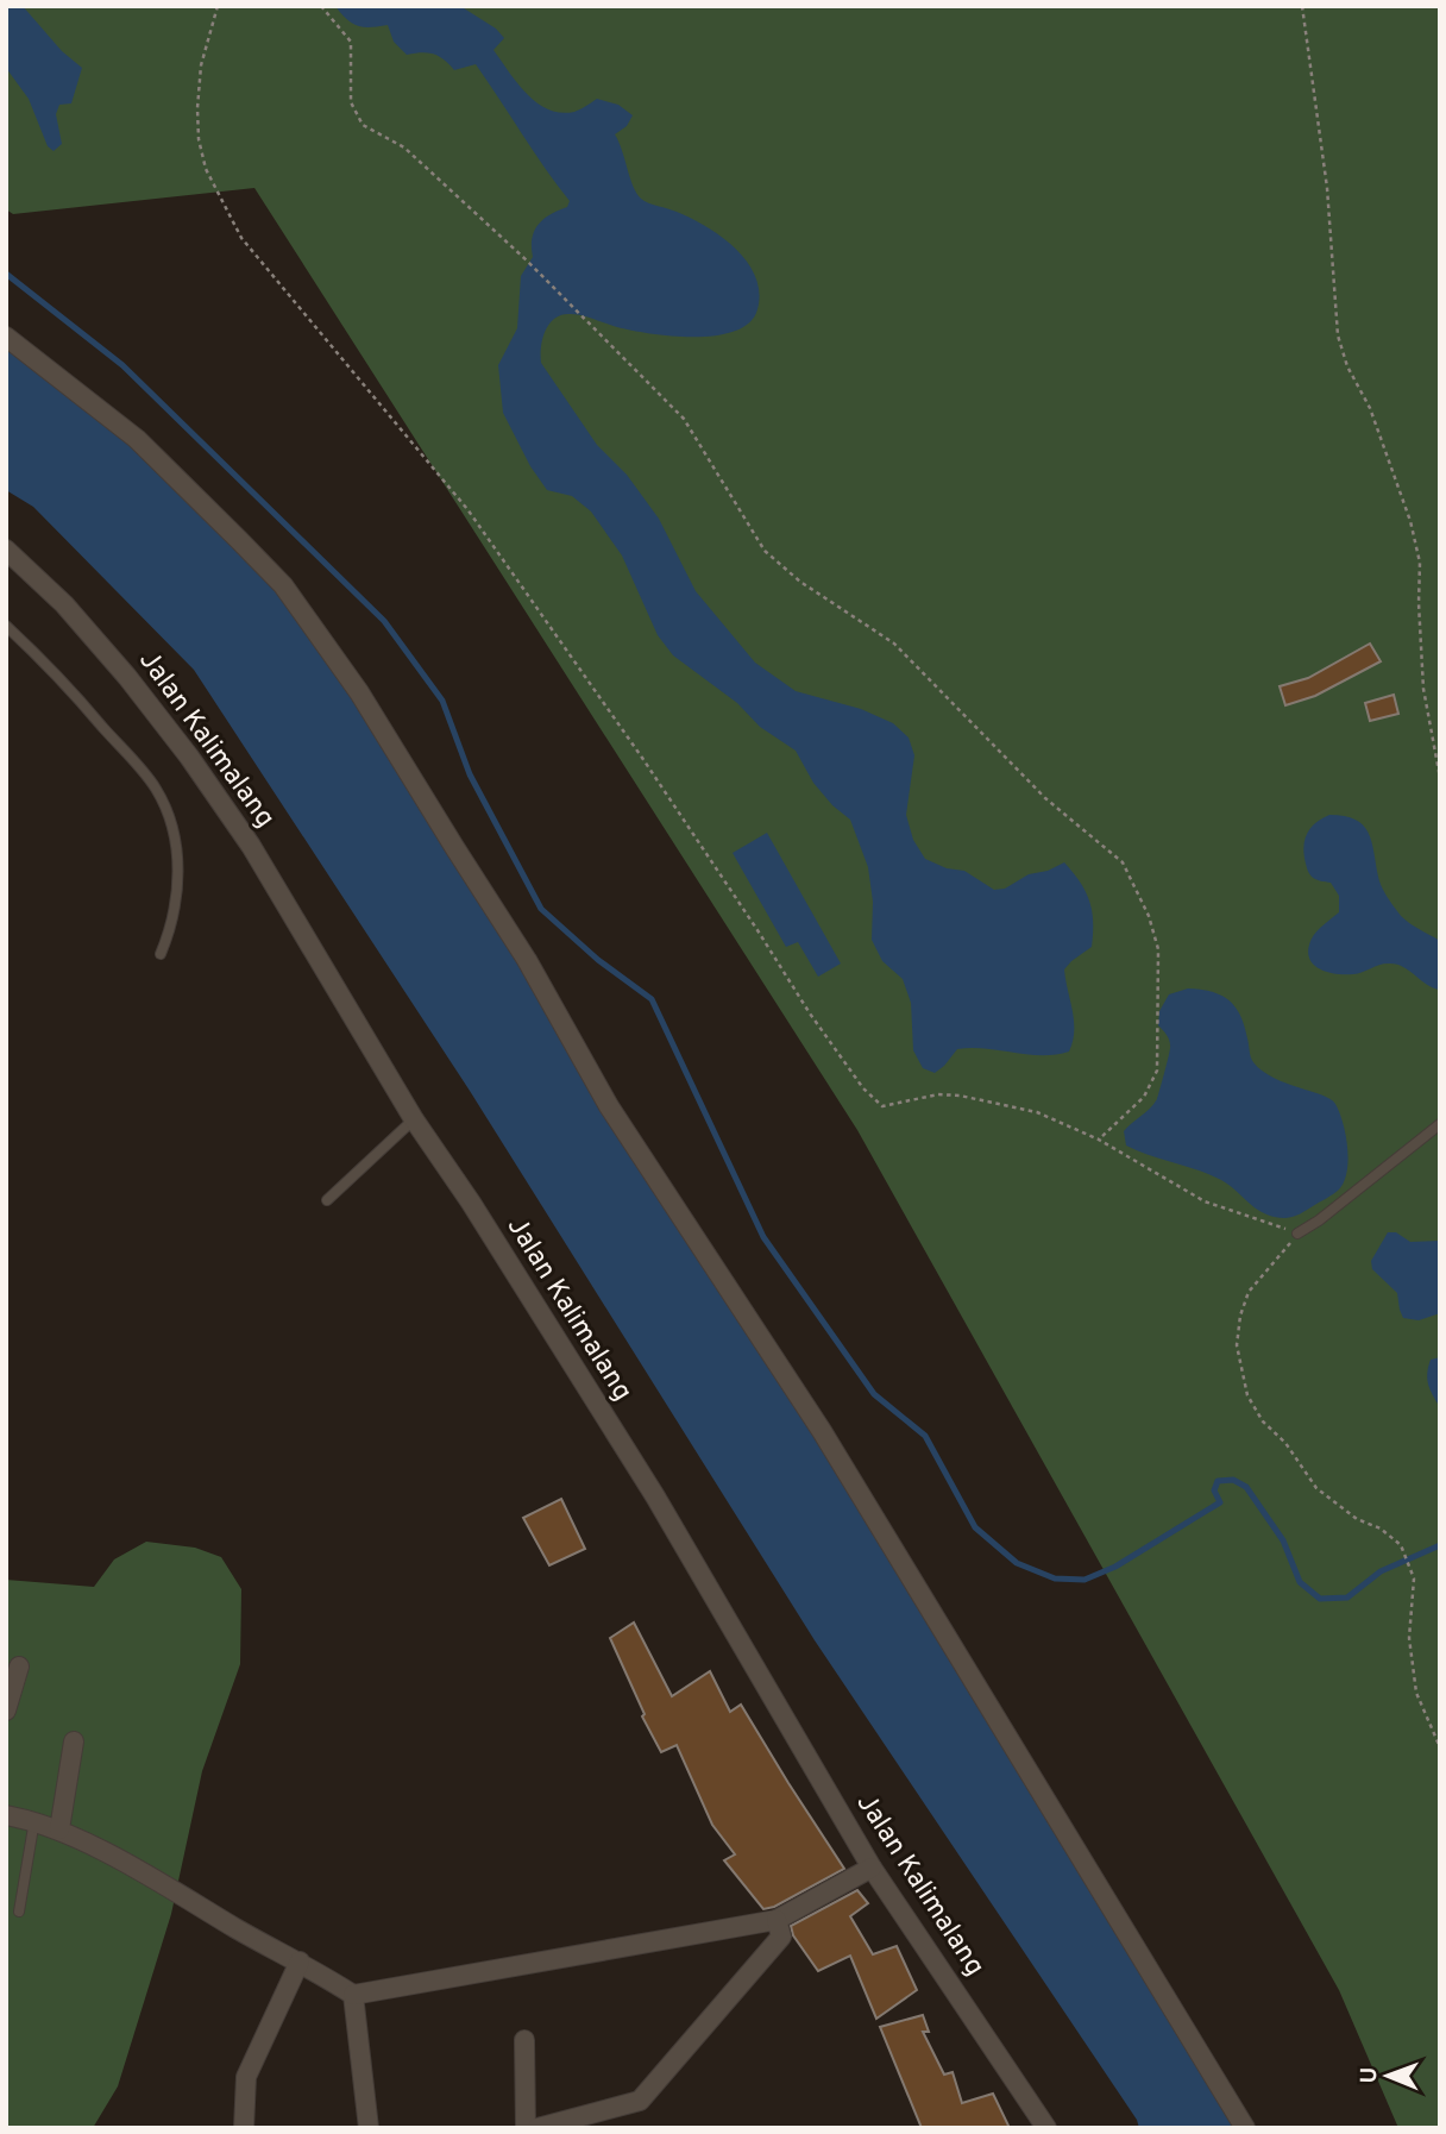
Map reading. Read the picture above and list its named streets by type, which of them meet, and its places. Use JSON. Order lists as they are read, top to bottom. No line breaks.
{"streets":{"street":["Jalan Kalimalang"]},"north":"left"}
